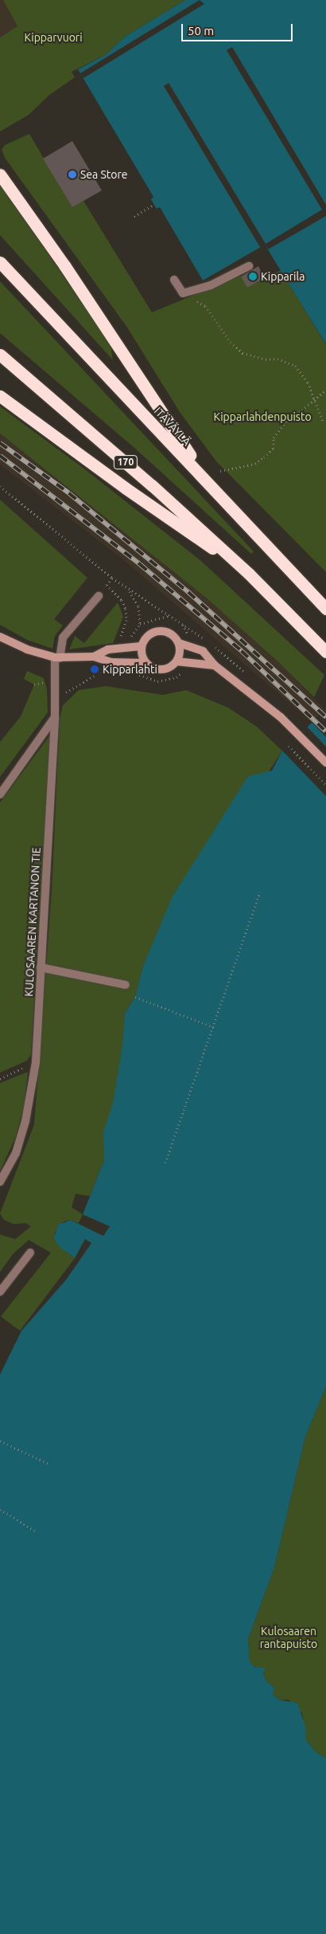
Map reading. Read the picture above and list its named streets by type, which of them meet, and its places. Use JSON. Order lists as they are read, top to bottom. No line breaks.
{"streets":{"highway":["ITÄVÄYLÄ","170"],"street":["KULOSAAREN KARTANON TIE"]},"parks":["Kipparvuori","Kipparlahdenpuisto","Kulosaaren rantapuisto"],"places":["Sea Store","Kipparila","Kipparlahti"],"scale_bar":"50 m"}
